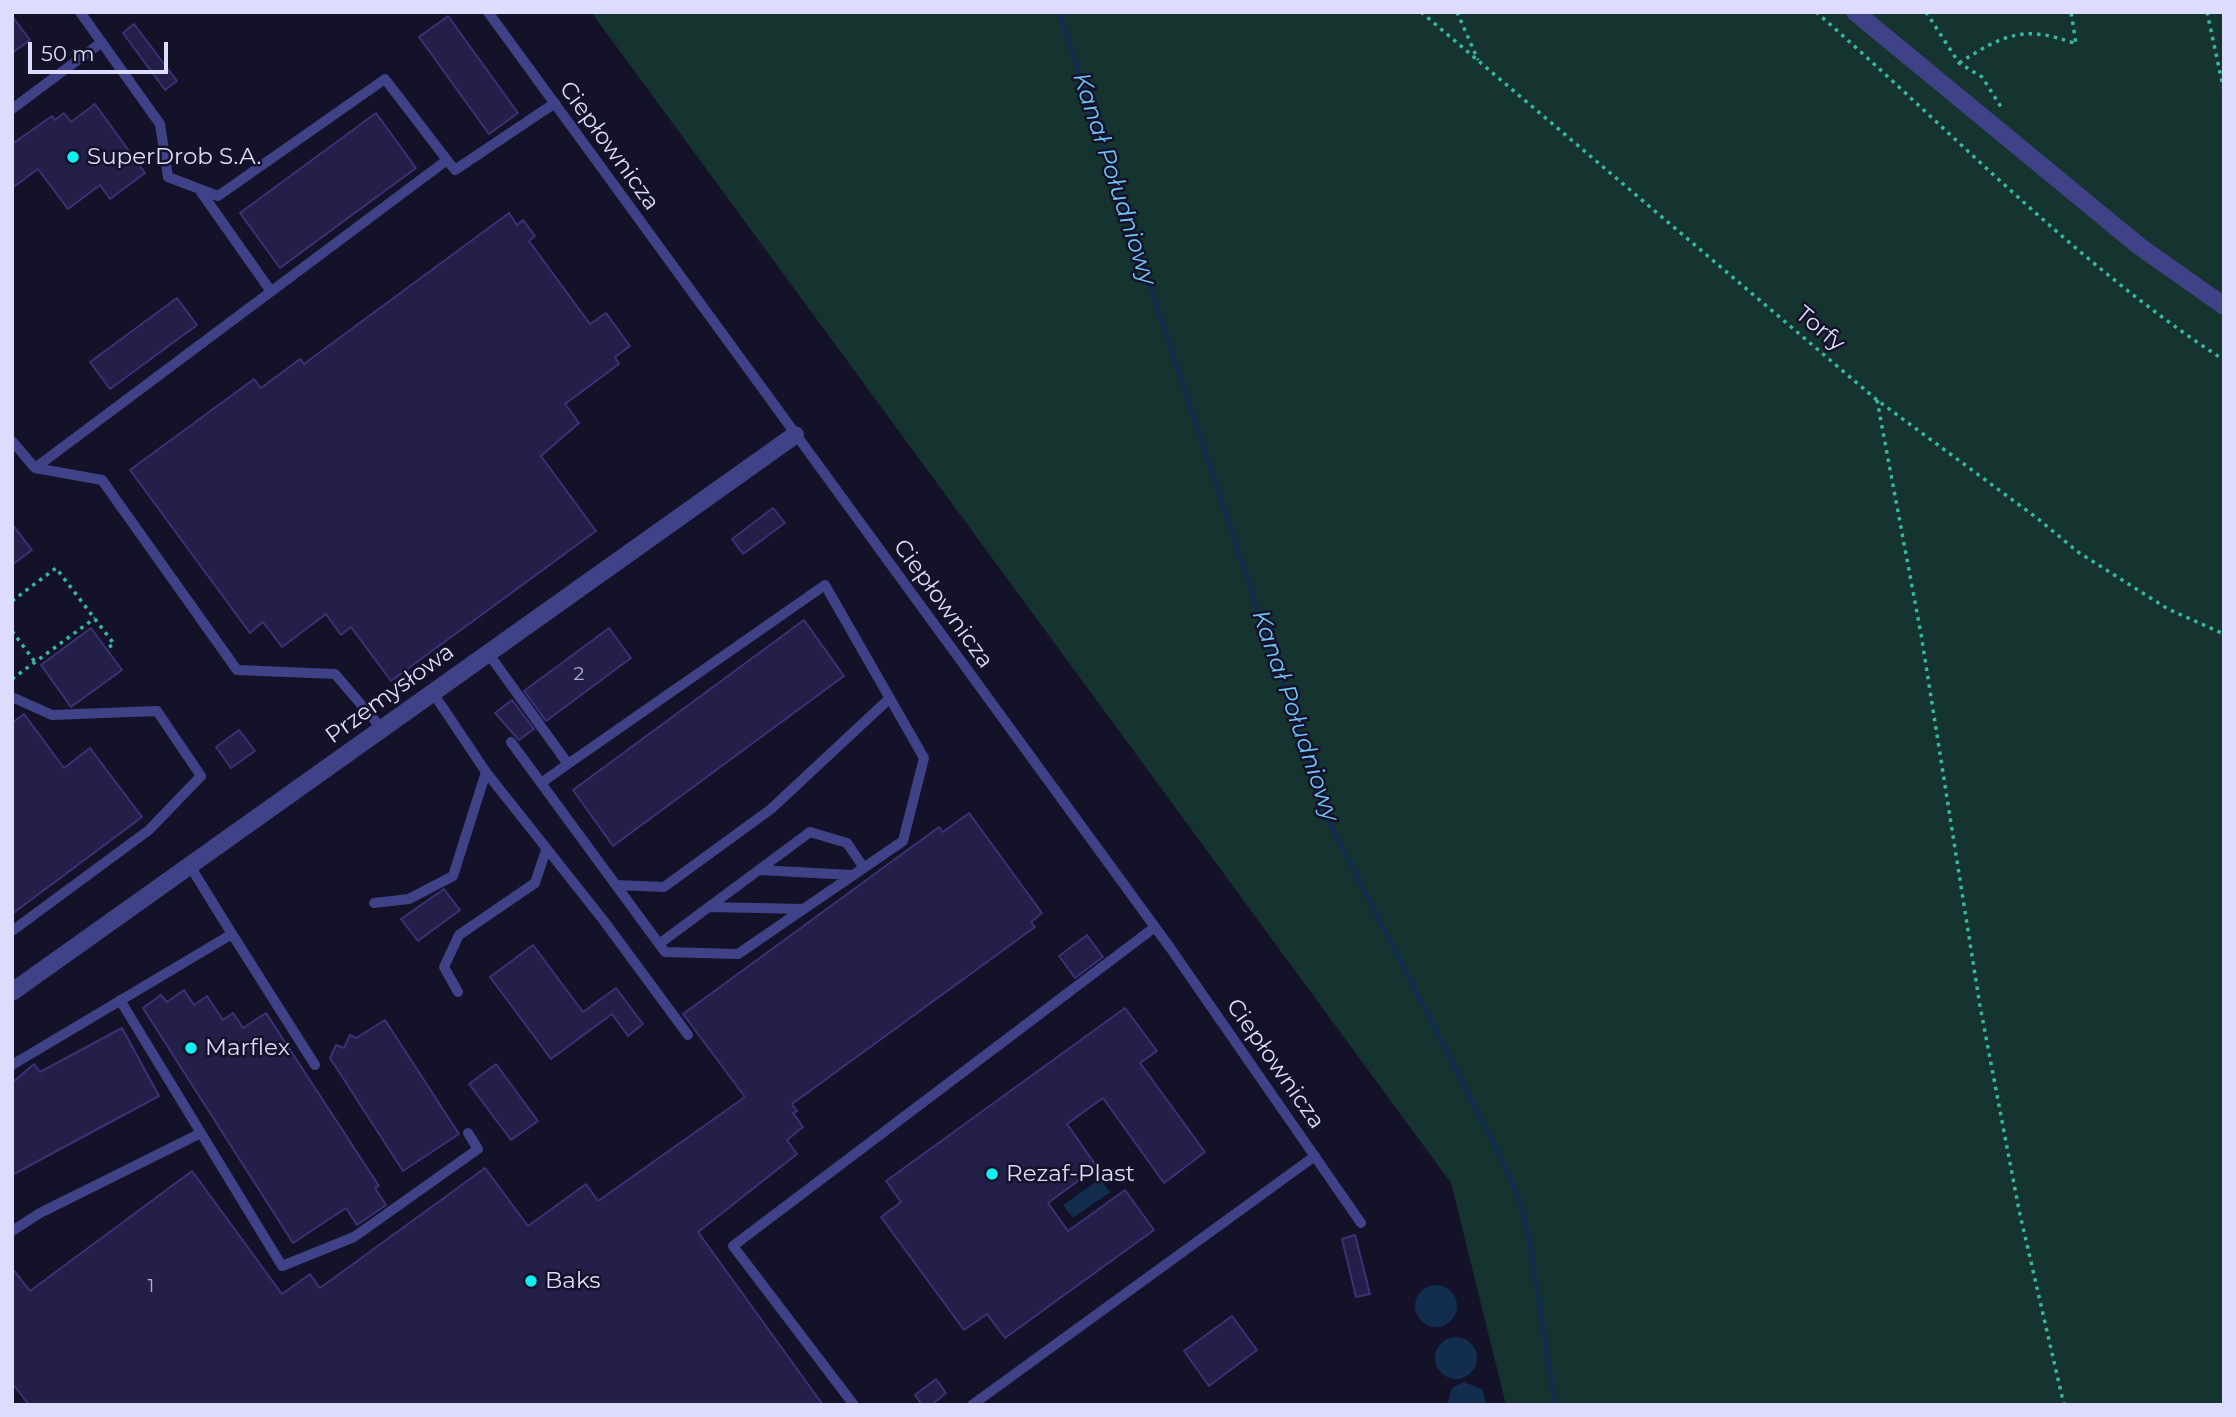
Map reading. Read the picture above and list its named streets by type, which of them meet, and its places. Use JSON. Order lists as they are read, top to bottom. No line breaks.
{"streets":{"street":["Przemysłowa"],"lane":["Ciepłownicza"],"path":["Torfy"]},"crossings":[["Ciepłownicza","Przemysłowa"]],"water":["Kanał Południowy"],"places":["SuperDrob S.A.","Marflex","Rezaf-Plast","Baks"],"house_numbers":["2","1"],"scale_bar":"50 m"}
